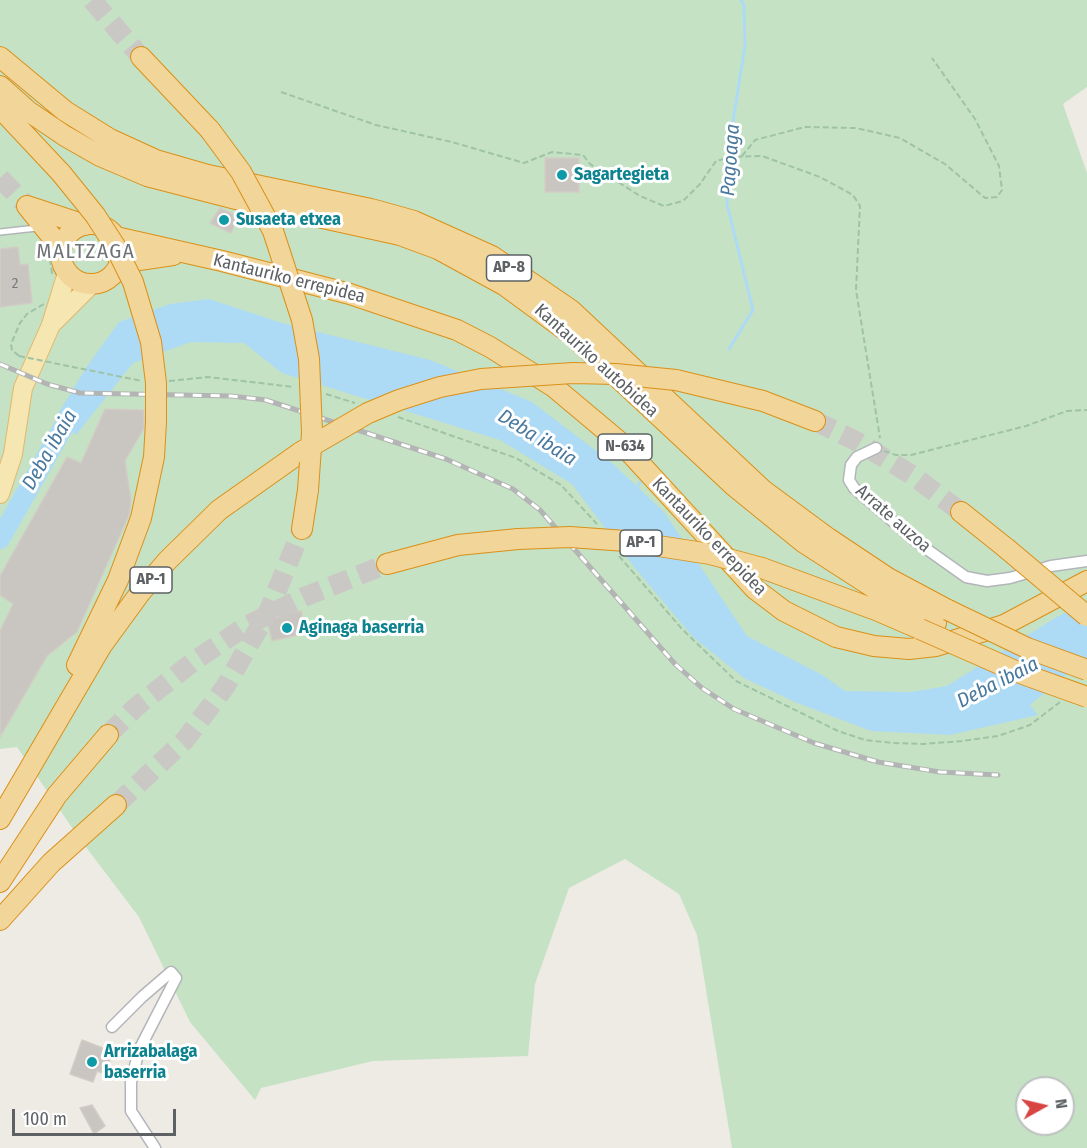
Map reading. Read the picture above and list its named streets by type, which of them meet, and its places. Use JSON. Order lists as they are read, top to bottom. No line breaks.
{"streets":{"highway":["AP-8","Kantauriko errepidea","Kantauriko autobidea","N-634","AP-1"],"street":["Arrate auzoa"]},"crossings":[["AP-8","Kantauriko autobidea"],["AP-8","AP-1"],["Kantauriko errepidea","N-634"],["Kantauriko autobidea","AP-1"]],"districts":["MALTZAGA"],"water":["Pagoaga","Deba ibaia"],"places":["Sagartegieta","Susaeta etxea","Aginaga baserria","Arrizabalaga baserria"],"house_numbers":["2"],"scale_bar":"100 m","north":"right"}
